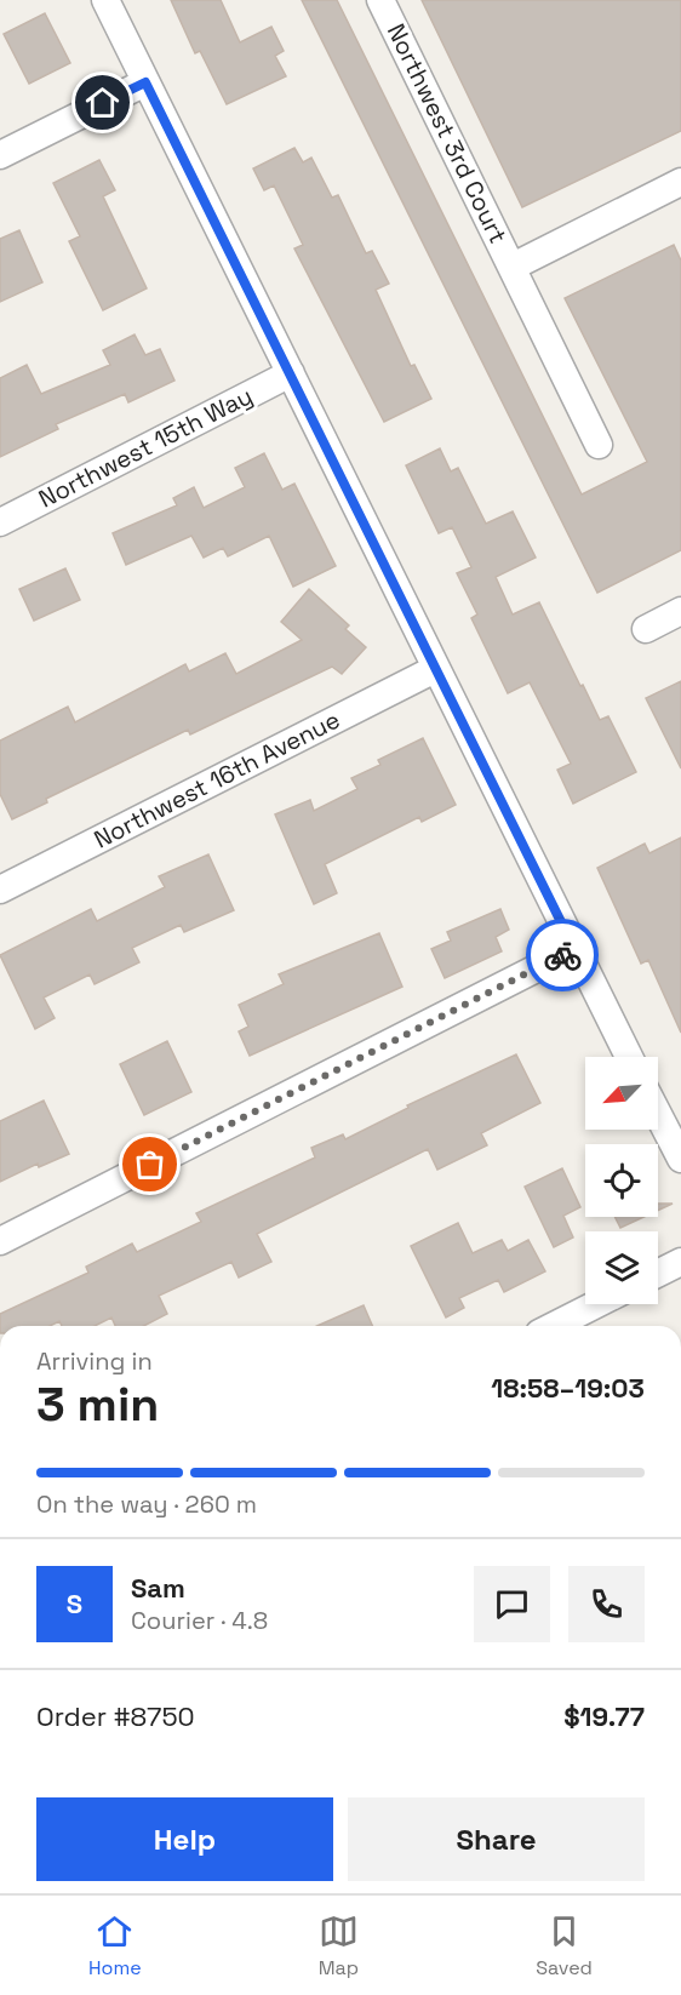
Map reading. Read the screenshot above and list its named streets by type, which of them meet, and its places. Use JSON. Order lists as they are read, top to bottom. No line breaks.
{"streets":{"street":["Northwest 3rd Court","Northwest 15th Way","Northwest 16th Avenue"]},"north":"bottom left","page":{"heading":["3 min","Arriving in","18:58–19:03"],"panel":["Sam","Courier · 4.8","Order #8750","$19.77"],"bar":"On the way · 260 m","round":"S","buttons":["Help","Share"],"tabs":["Home","Map","Saved"]}}
